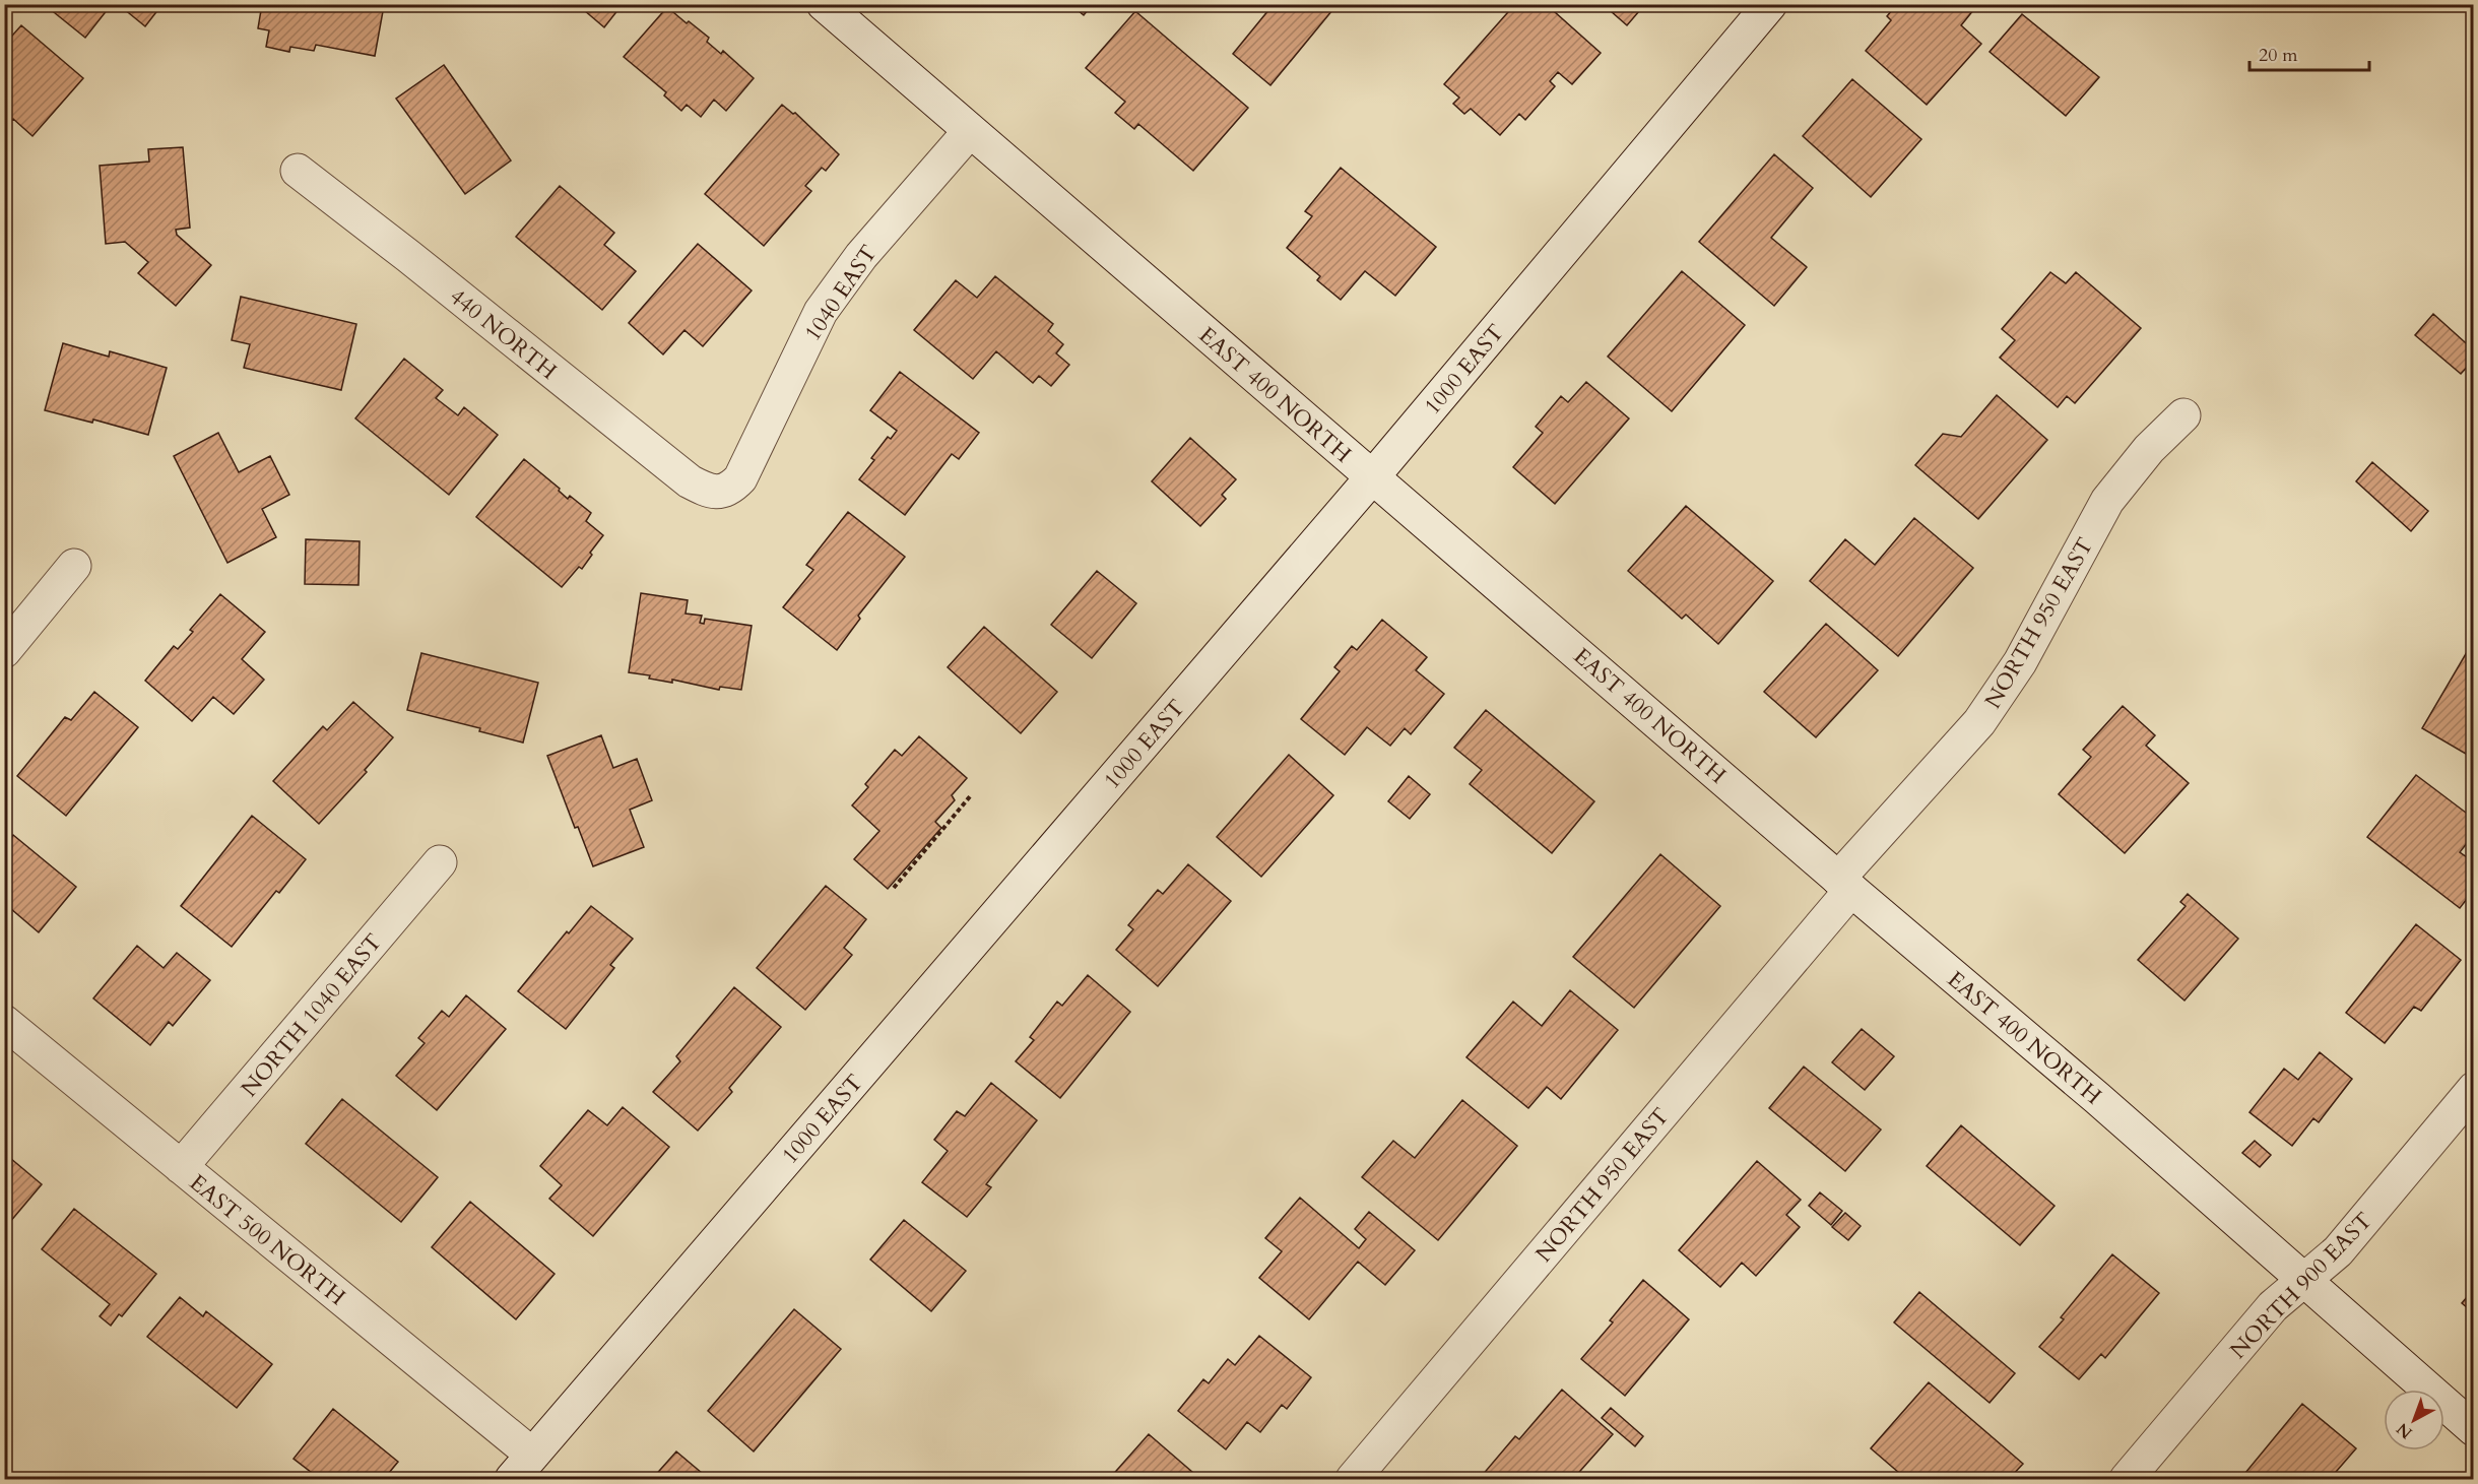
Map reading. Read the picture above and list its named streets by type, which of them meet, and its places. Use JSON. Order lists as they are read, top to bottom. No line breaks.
{"streets":{"street":["1040 EAST","440 NORTH","1000 EAST","EAST 400 NORTH","NORTH 950 EAST","NORTH 1040 EAST","EAST 500 NORTH","NORTH 900 EAST"]},"crossings":[["1040 EAST","440 NORTH"],["1040 EAST","EAST 400 NORTH"],["1000 EAST","EAST 400 NORTH"],["1000 EAST","EAST 500 NORTH"],["EAST 400 NORTH","NORTH 950 EAST"],["EAST 400 NORTH","NORTH 900 EAST"],["NORTH 1040 EAST","EAST 500 NORTH"]],"scale_bar":"20 m","north":"bottom left"}
